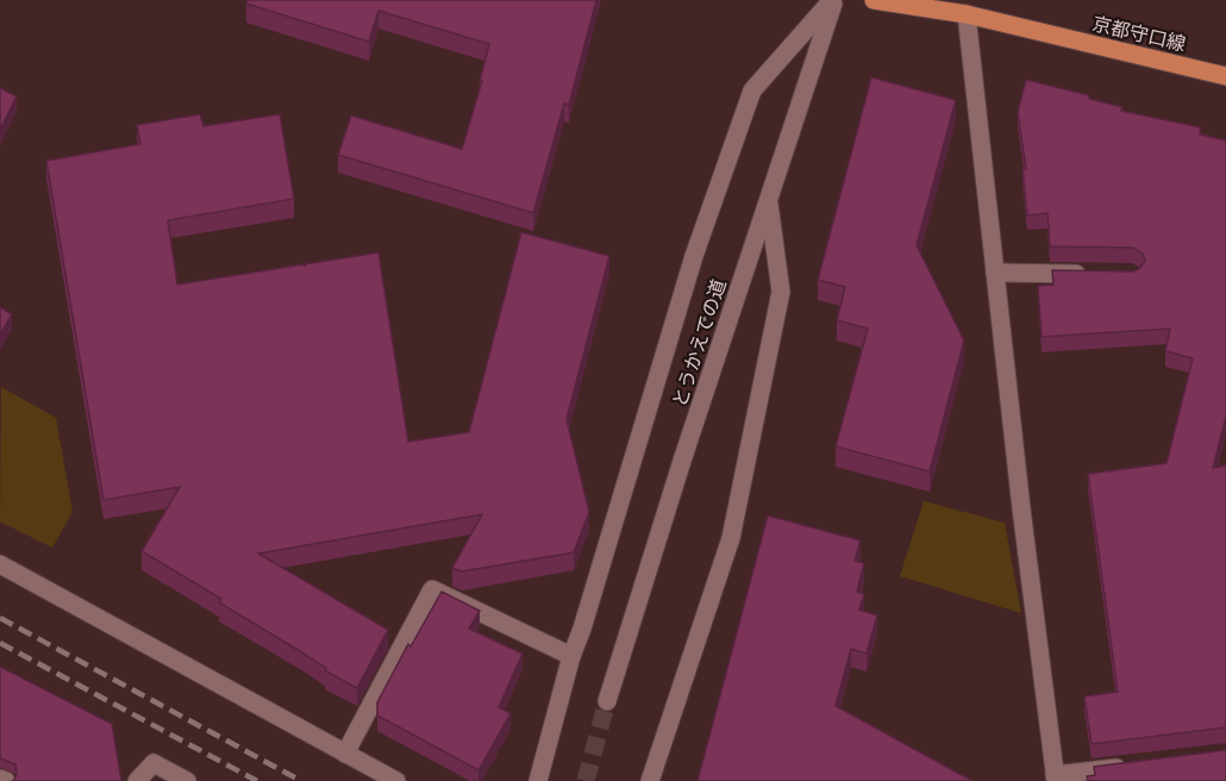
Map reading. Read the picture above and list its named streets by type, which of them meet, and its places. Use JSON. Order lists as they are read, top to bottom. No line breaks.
{"streets":{"main road":["京都守口線"],"street":["とうかえでの道"]}}
